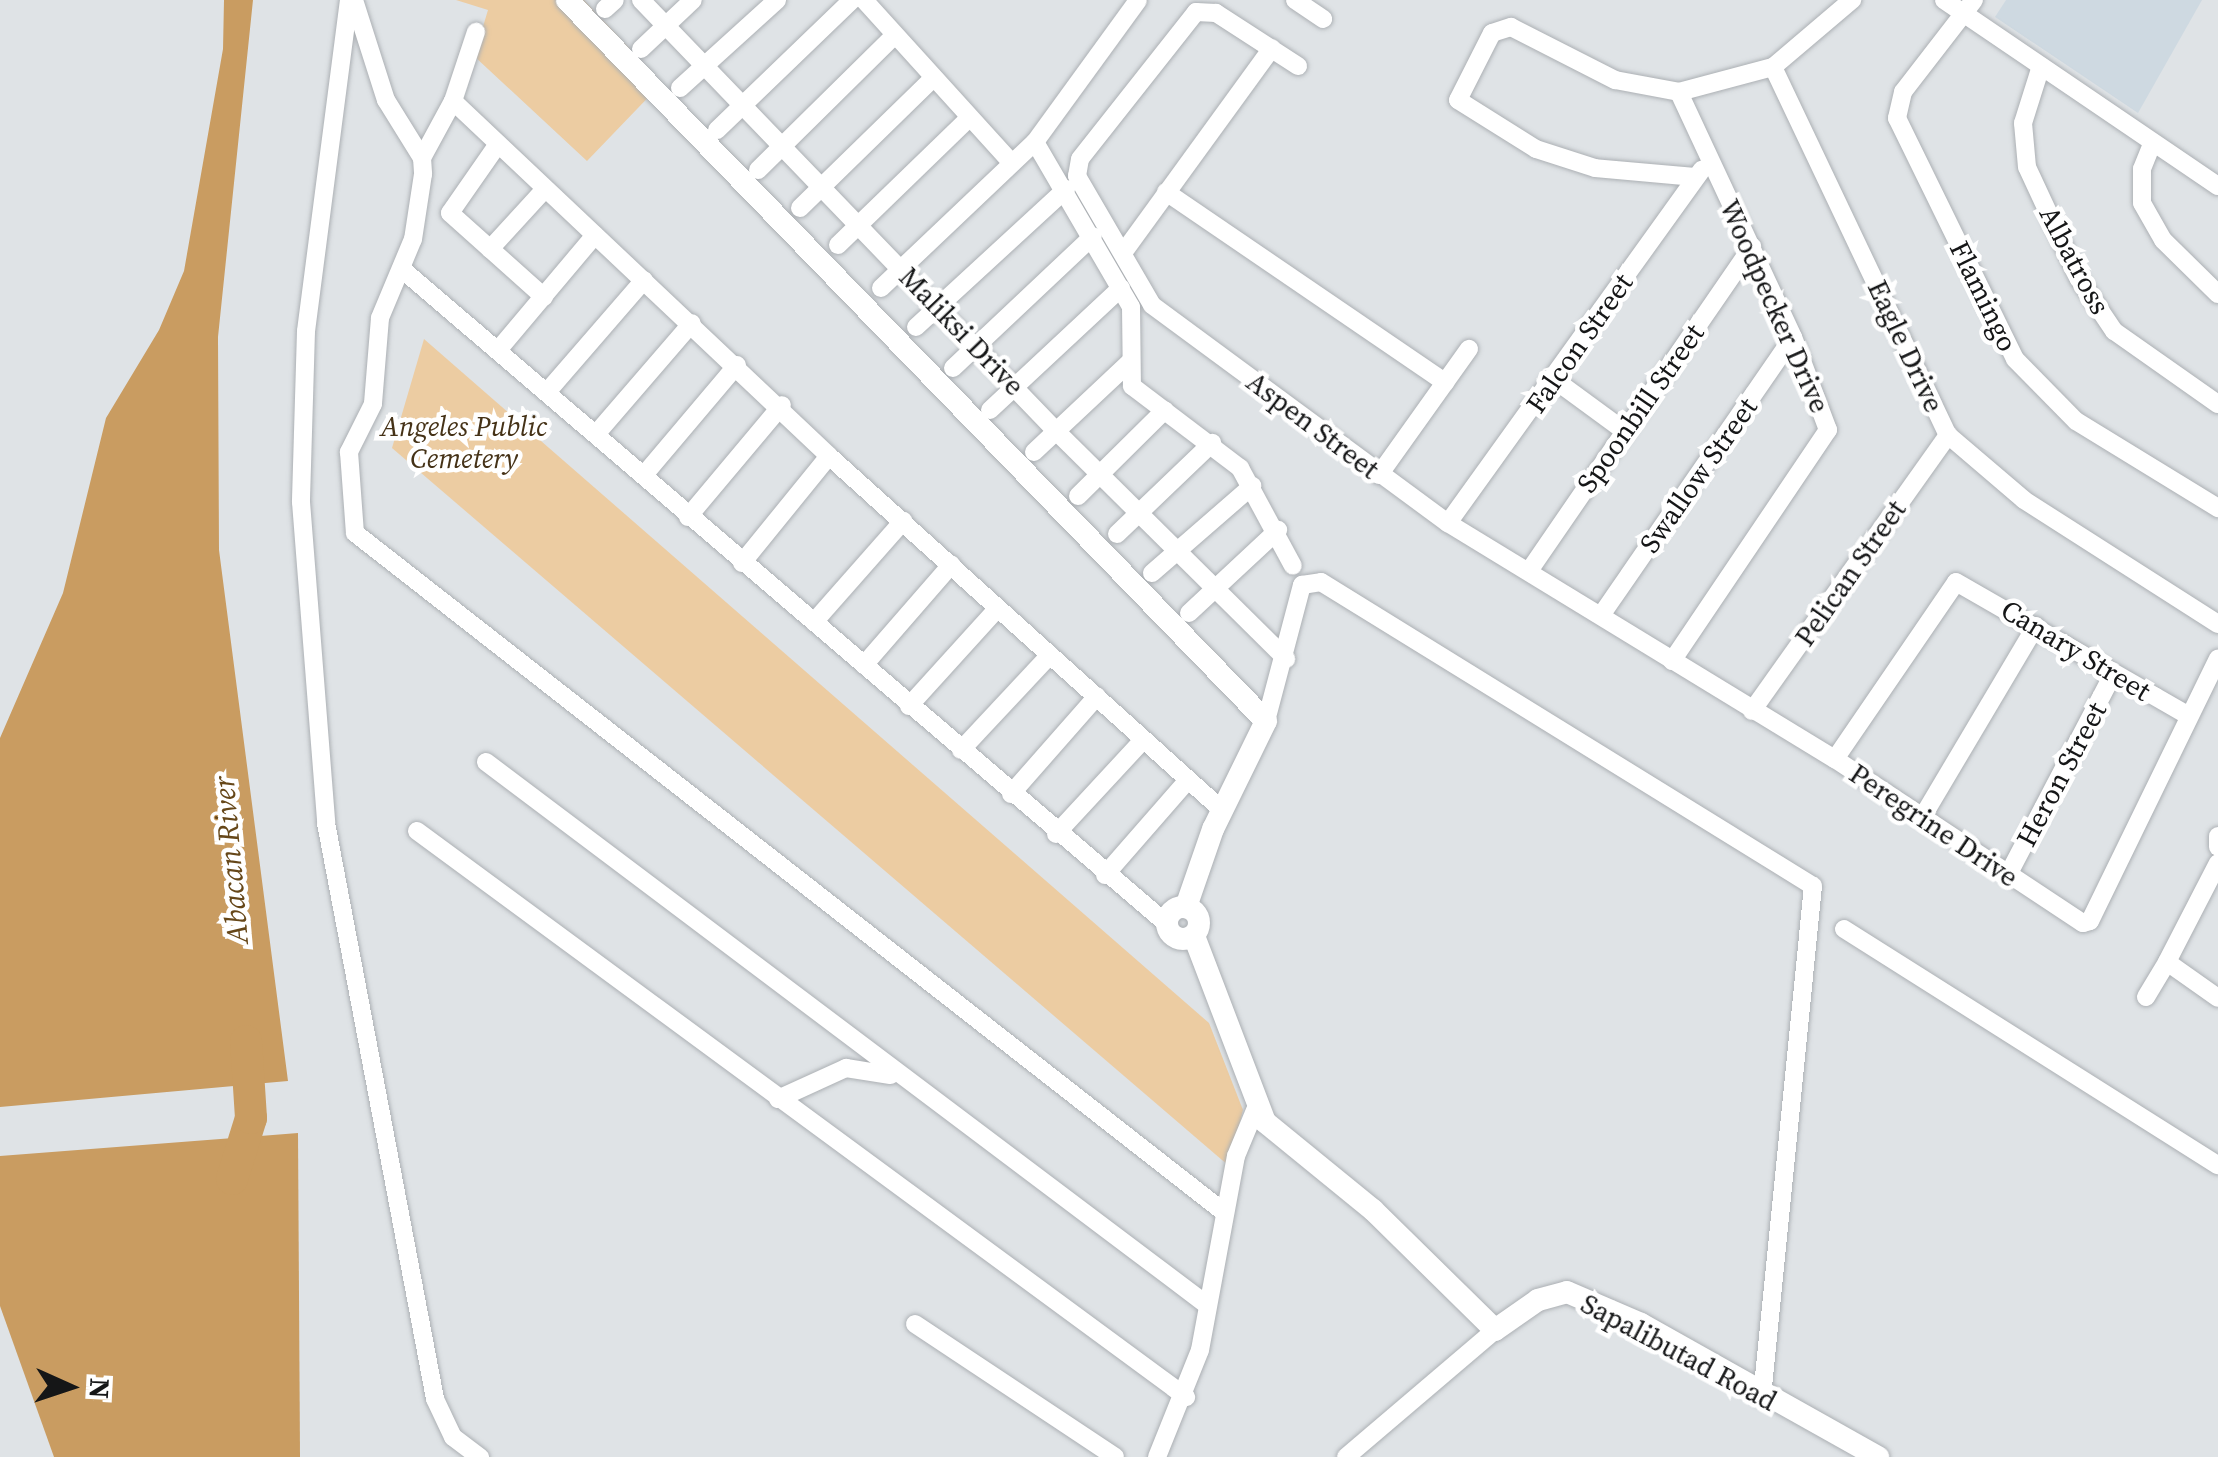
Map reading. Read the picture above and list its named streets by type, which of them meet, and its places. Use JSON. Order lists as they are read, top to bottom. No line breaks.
{"streets":{"street":["Albatross","Flamingo","Woodpecker Drive","Maliksi Drive","Falcon Street","Eagle Drive","Spoonbill Street","Aspen Street","Swallow Street","Pelican Street","Canary Street","Heron Street","Peregrine Drive","Sapalibutad Road"]},"crossings":[["Woodpecker Drive","Falcon Street"],["Woodpecker Drive","Spoonbill Street"],["Woodpecker Drive","Swallow Street"],["Woodpecker Drive","Peregrine Drive"],["Falcon Street","Aspen Street"],["Eagle Drive","Pelican Street"],["Spoonbill Street","Aspen Street"],["Spoonbill Street","Peregrine Drive"],["Aspen Street","Peregrine Drive"],["Swallow Street","Peregrine Drive"],["Pelican Street","Peregrine Drive"],["Canary Street","Heron Street"],["Canary Street","Peregrine Drive"],["Heron Street","Peregrine Drive"]],"water":["Abacan River"],"parks":["Angeles Public Cemetery"],"north":"right"}
